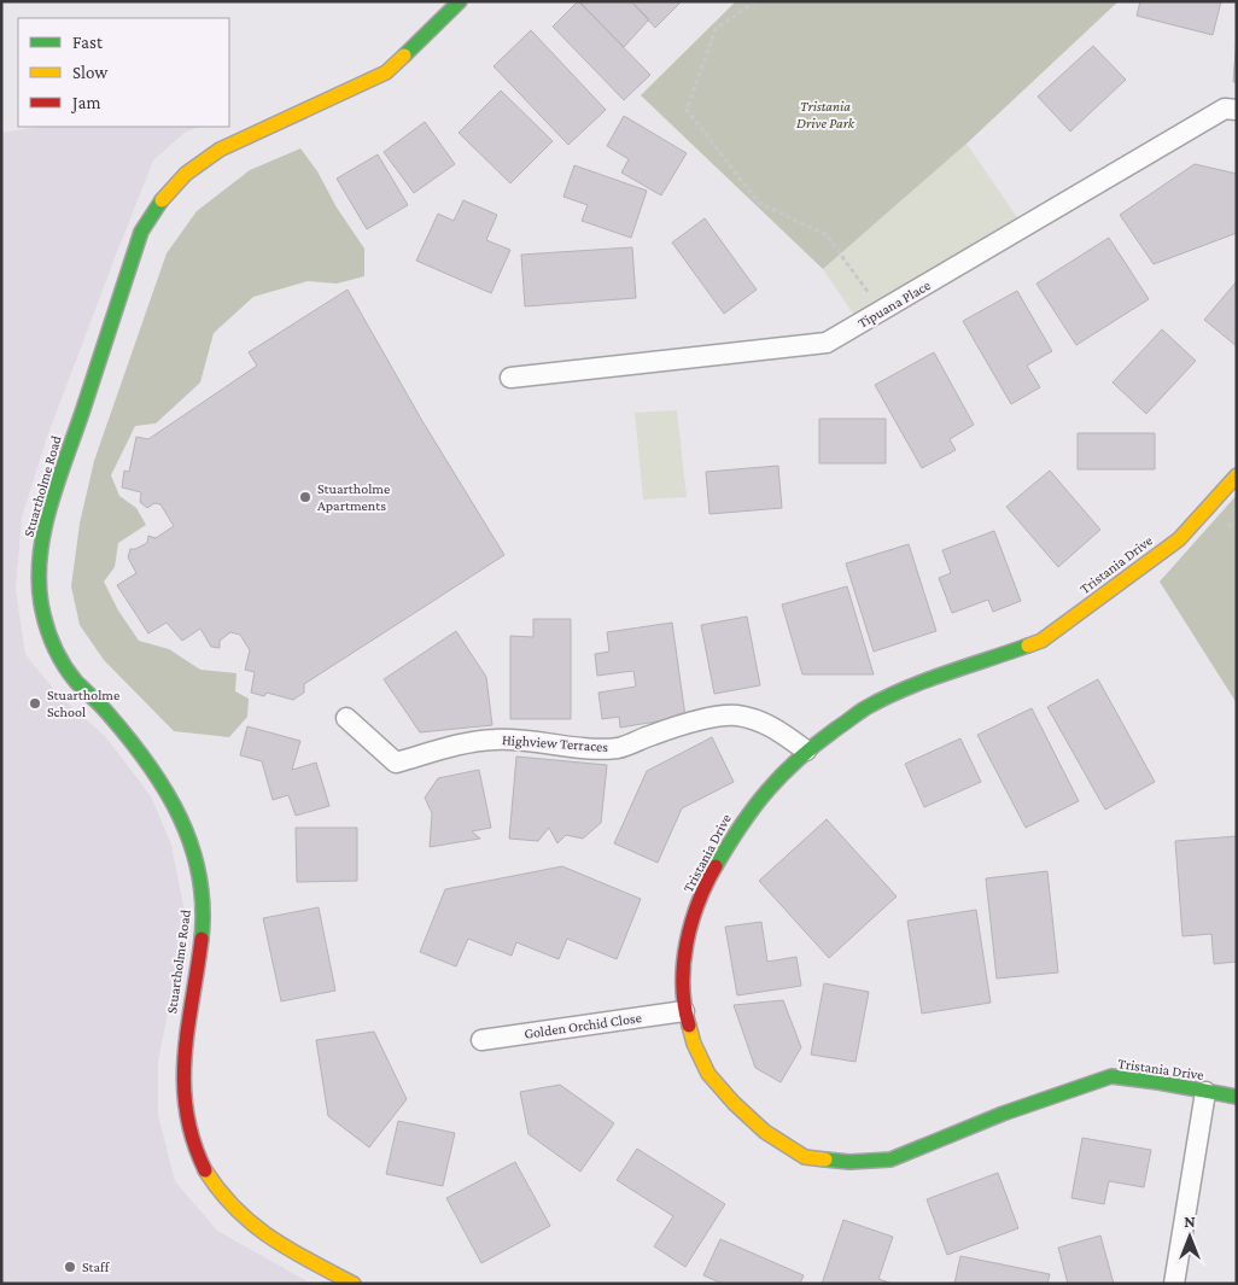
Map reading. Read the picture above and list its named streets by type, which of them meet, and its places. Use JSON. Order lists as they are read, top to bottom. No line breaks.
{"streets":{"main road":["Stuartholme Road","Tristania Drive"],"street":["Tipuana Place","Highview Terraces","Golden Orchid Close"]},"crossings":[["Tristania Drive","Highview Terraces"],["Tristania Drive","Golden Orchid Close"]],"parks":["Tristania Drive Park"],"places":["Stuartholme Apartments","Stuartholme School","Staff"],"legend":["Fast","Slow","Jam"],"north":"top"}
